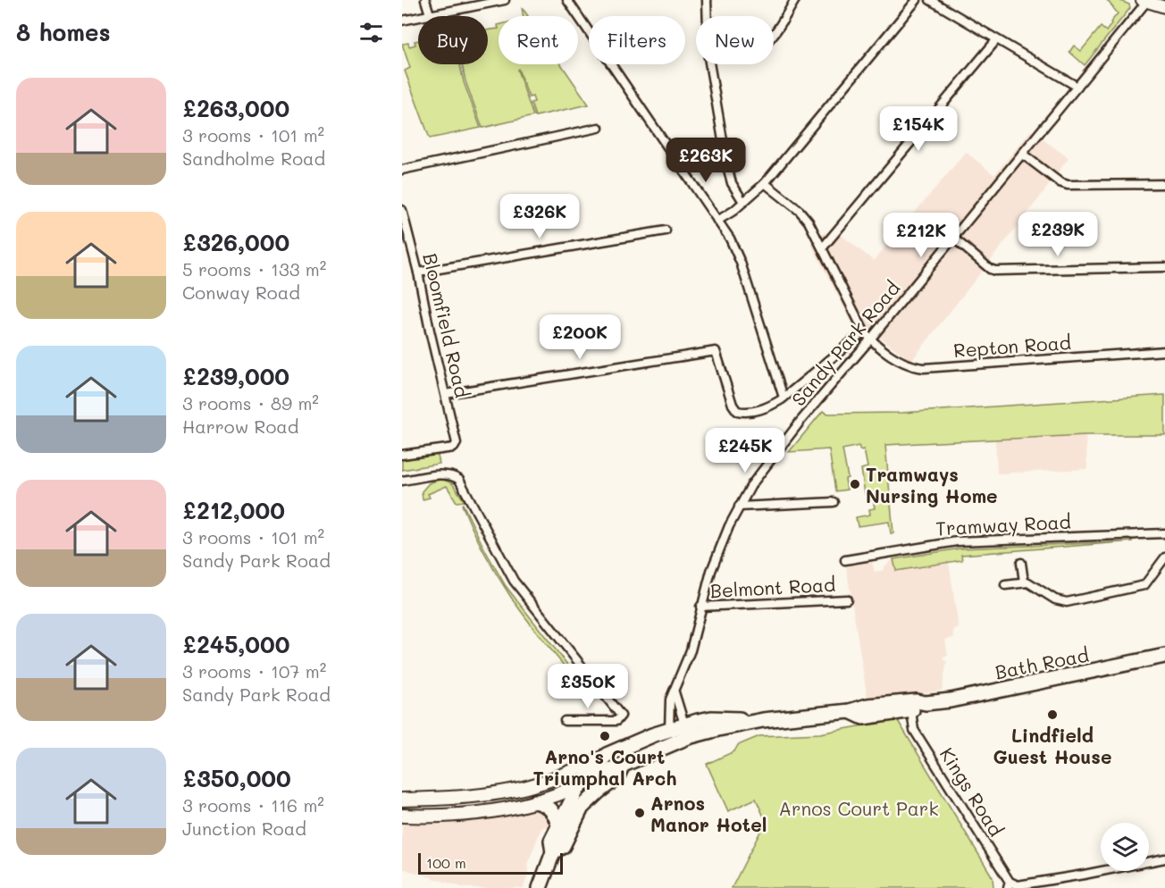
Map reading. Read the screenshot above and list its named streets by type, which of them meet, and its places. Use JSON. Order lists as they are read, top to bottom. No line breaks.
{"streets":{"highway":["Bath Road"],"street":["Bloomfield Road","Sandy Park Road","Repton Road","Tramway Road","Belmont Road","Kings Road"]},"crossings":[["Sandy Park Road","Repton Road"],["Sandy Park Road","Belmont Road"],["Sandy Park Road","Bath Road"],["Bath Road","Kings Road"]],"parks":["Arnos Court Park"],"places":["Tramways Nursing Home","Lindfield Guest House","Arno's Court Triumphal Arch","Arnos Manor Hotel"],"scale_bar":"100 m","page":{"heading":"8 homes","chip":["Buy","Rent","Filters","New"],"list":[{"name":"£263,000","note":"3 rooms · 101 m² · Sandholme Road"},{"name":"£326,000","note":"5 rooms · 133 m² · Conway Road"},{"name":"£239,000","note":"3 rooms · 89 m² · Harrow Road"},{"name":"£212,000","note":"3 rooms · 101 m² · Sandy Park Road"},{"name":"£245,000","note":"3 rooms · 107 m² · Sandy Park Road"},{"name":"£350,000","note":"3 rooms · 116 m² · Junction Road"}],"price":["£154K","£263K","£326K","£239K","£212K","£200K","£245K","£350K"],"scale":"100 m"}}
